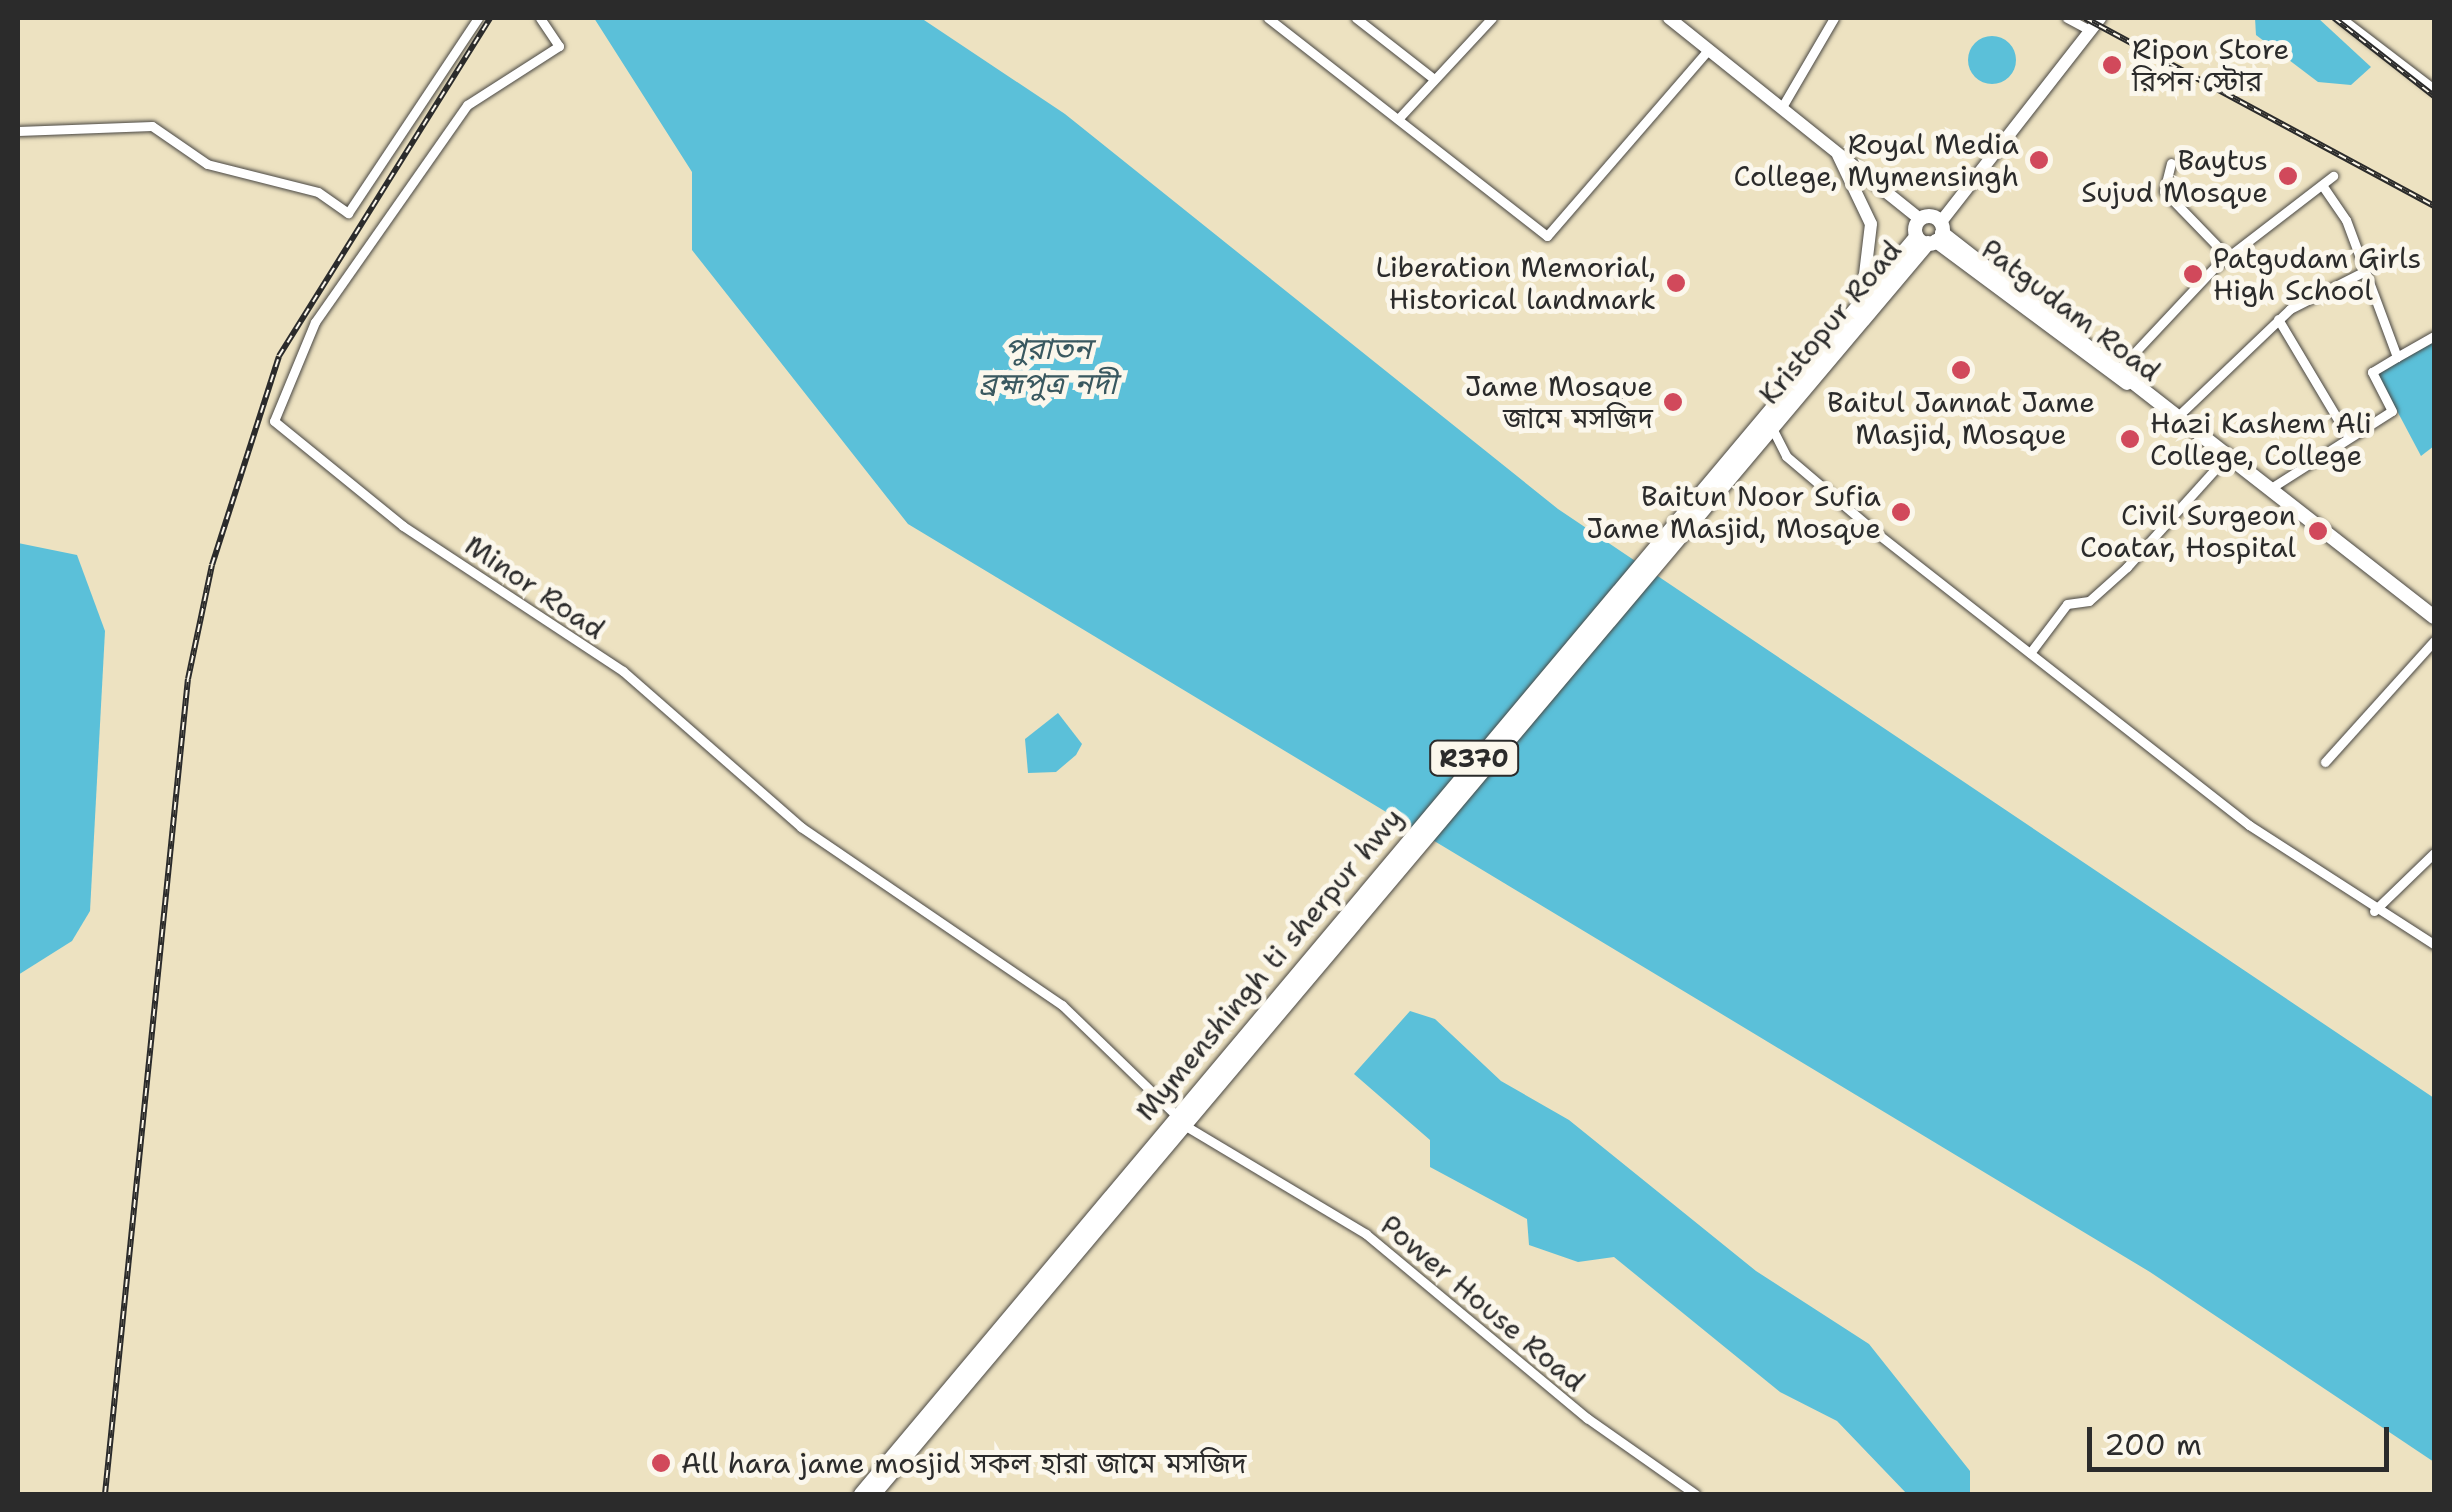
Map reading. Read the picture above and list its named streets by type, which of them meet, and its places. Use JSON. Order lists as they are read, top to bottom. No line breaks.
{"streets":{"main road":["Patgudam Road","Kristopur Road","Mymenshingh ti sherpur hwy"],"street":["Minor Road","Power House Road"]},"crossings":[["Patgudam Road","Kristopur Road"],["Kristopur Road","Mymenshingh ti sherpur hwy"],["Minor Road","Mymenshingh ti sherpur hwy"],["Minor Road","Power House Road"],["Mymenshingh ti sherpur hwy","Power House Road"]],"water":["পুরাতন ব্রহ্মপুত্র নদী"],"places":["Ripon Store রিপন স্টোর","Royal Media College, Mymensingh","Baytus Sujud Mosque","Patgudam Girls High School","Liberation Memorial, Historical landmark","Baitul Jannat Jame Masjid, Mosque","Jame Mosque জামে মসজিদ","Hazi Kashem Ali College, College","Baitun Noor Sufia Jame Masjid, Mosque","Civil Surgeon Coatar, Hospital","All hara jame mosjid সকল হারা জামে মসজিদ"],"scale_bar":"200 m"}
